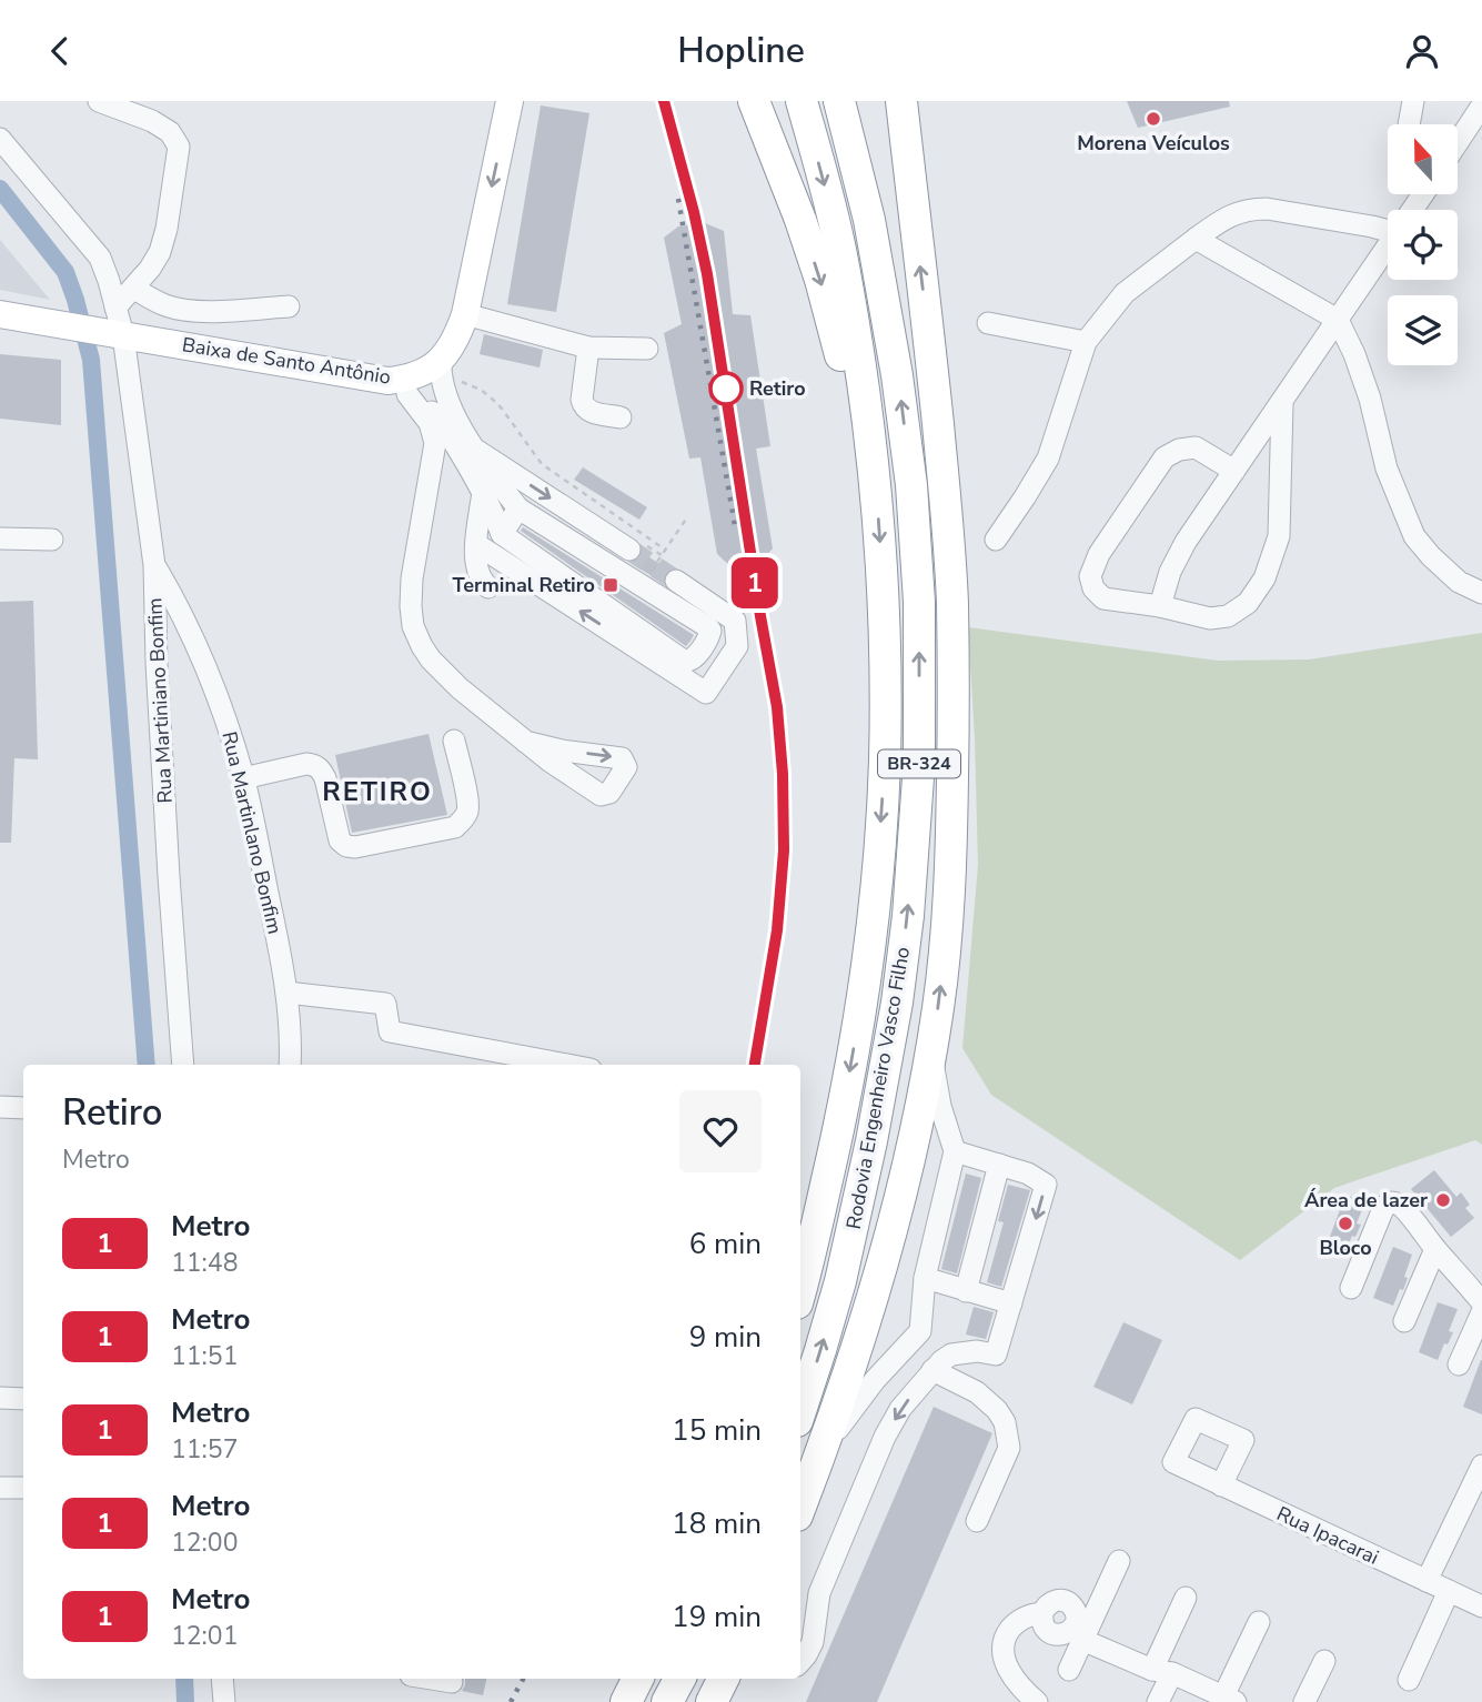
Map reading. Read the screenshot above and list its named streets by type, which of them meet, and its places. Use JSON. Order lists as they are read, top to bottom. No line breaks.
{"streets":{"highway":["BR-324","Rodovia Engenheiro Vasco Filho"],"main road":["Baixa de Santo Antônio"],"street":["Rua Martiniano Bonfim","Rua Martinlano Bonfim","Rua Ipacarai"]},"crossings":[["Baixa de Santo Antônio","Rua Martiniano Bonfim"],["Rua Martiniano Bonfim","Rua Martinlano Bonfim"]],"districts":["RETIRO"],"places":{"other":["Morena Veículos","Retiro","Área de lazer","Bloco"],"transit":["Terminal Retiro"]},"lines":["metro line 1"],"north":"top","page":{"header":"Hopline","on_map":"1","heading":["Retiro","Metro"],"list":[{"mark":"1","name":"Metro","note":"11:48","value":"6 min"},{"mark":"1","name":"Metro","note":"11:51","value":"9 min"},{"mark":"1","name":"Metro","note":"11:57","value":"15 min"},{"mark":"1","name":"Metro","note":"12:00","value":"18 min"},{"mark":"1","name":"Metro","note":"12:01","value":"19 min"}]}}
